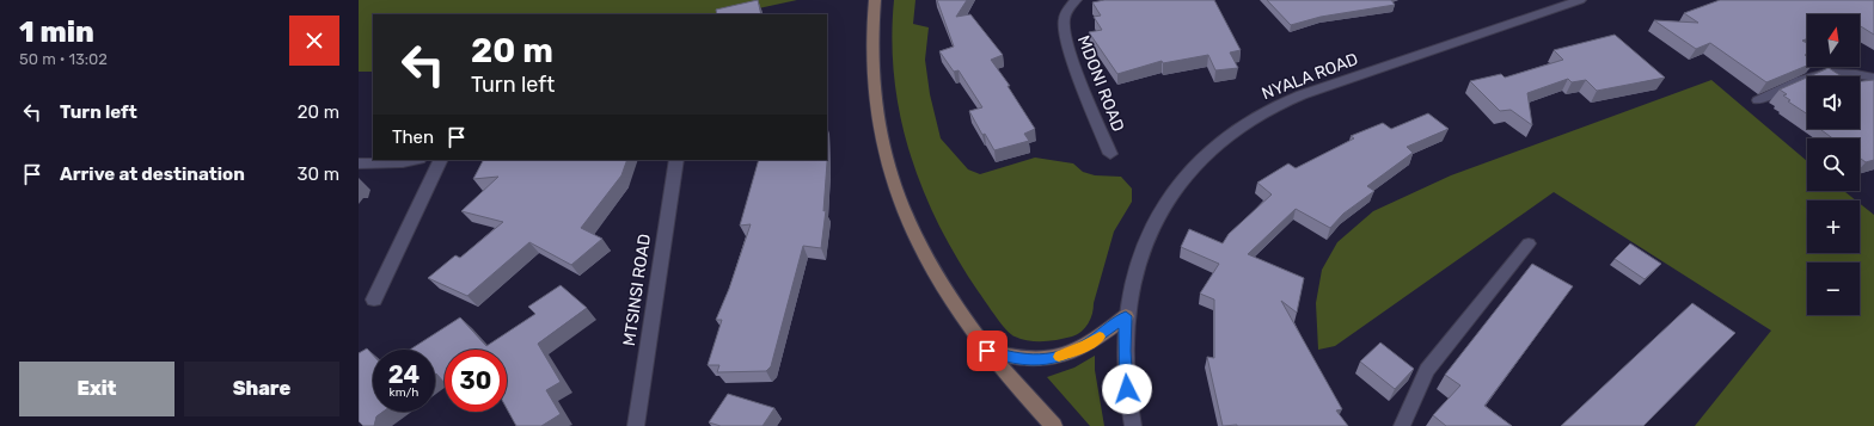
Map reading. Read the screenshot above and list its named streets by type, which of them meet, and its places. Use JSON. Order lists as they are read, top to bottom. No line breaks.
{"streets":{"street":["NYALA ROAD","MDONI ROAD","MTSINSI ROAD"]},"north":"top","page":{"heading":["1 min","50 m · 13:02"],"map_buttons":["+","−"],"turn":["20 m","Turn left"],"list":[{"name":"Turn left","value":"20 m"},{"name":"Arrive at destination","value":"30 m"}],"then":"Then","speed":"24 km/h","limit":"30","buttons":["Exit","Share"]}}
